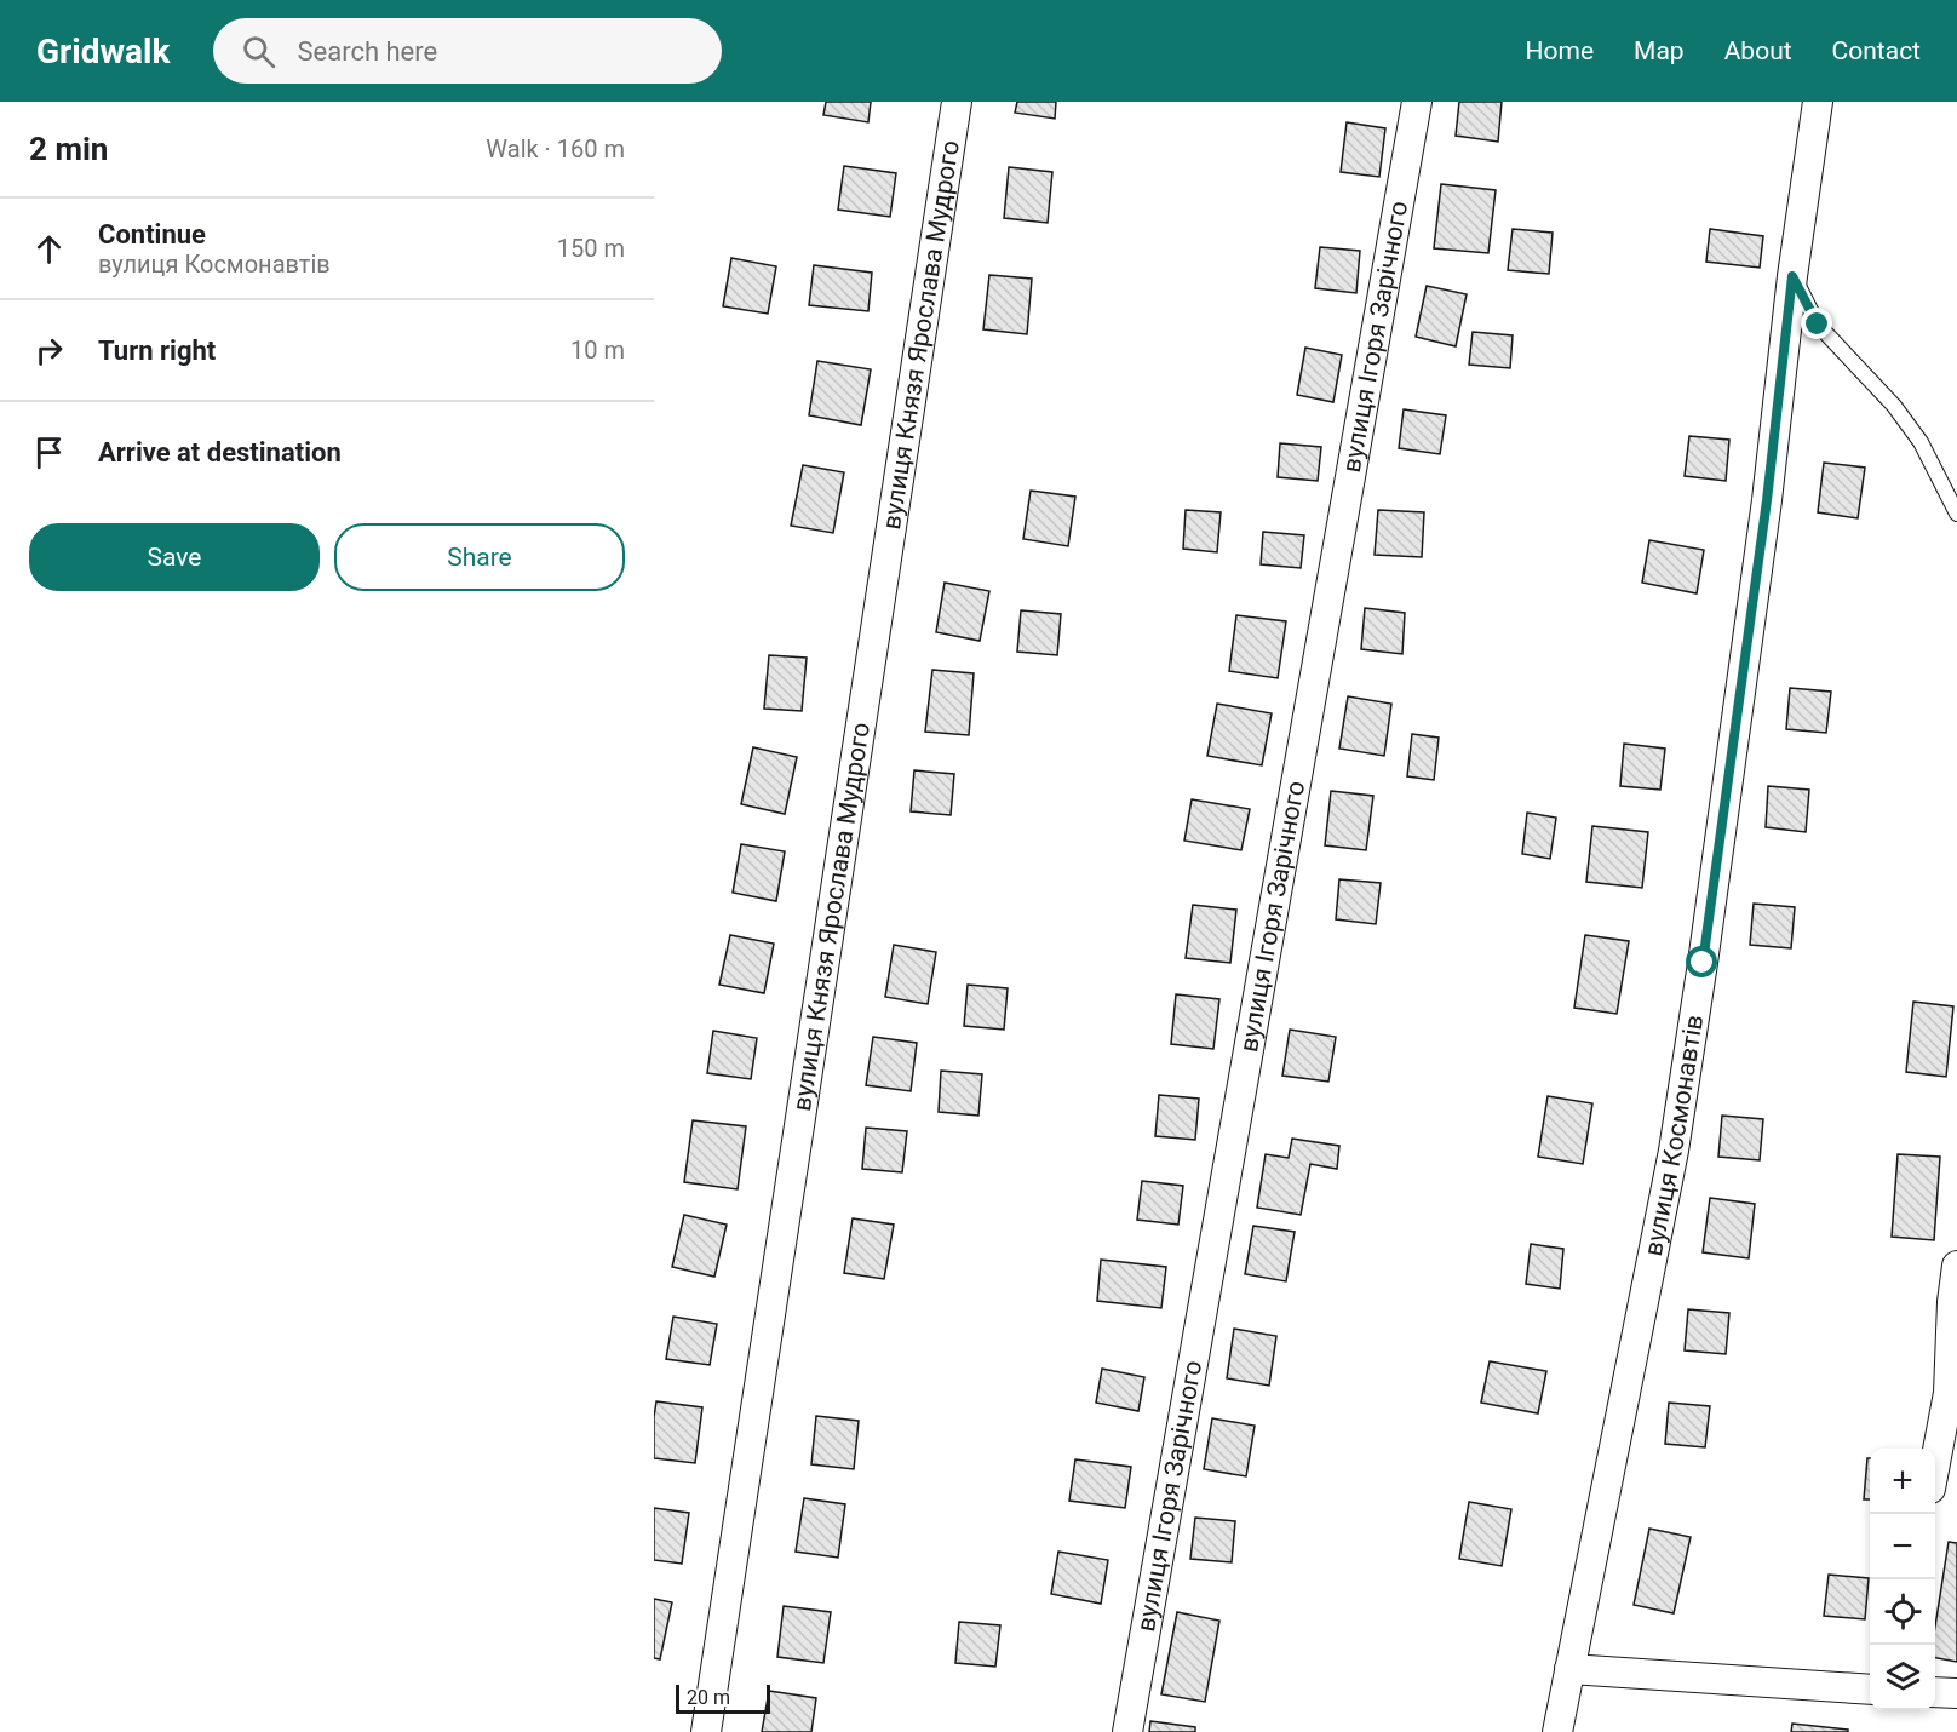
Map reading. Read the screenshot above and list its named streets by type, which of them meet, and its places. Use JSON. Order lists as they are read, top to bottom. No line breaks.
{"streets":{"street":["вулиця Князя Ярослава Мудрого","вулиця Ігоря Зарічного","вулиця Космонавтів"]},"scale_bar":"20 m","page":{"header":"Gridwalk","search":"Search here","nav":["Home","Map","About","Contact"],"heading":["2 min","Walk · 160 m"],"list":[["Continue","вулиця Космонавтів","150 m"],["Turn right","10 m"],"Arrive at destination"],"buttons":["Save","Share"],"map_buttons":["+","−"],"scale":"20 m"}}
